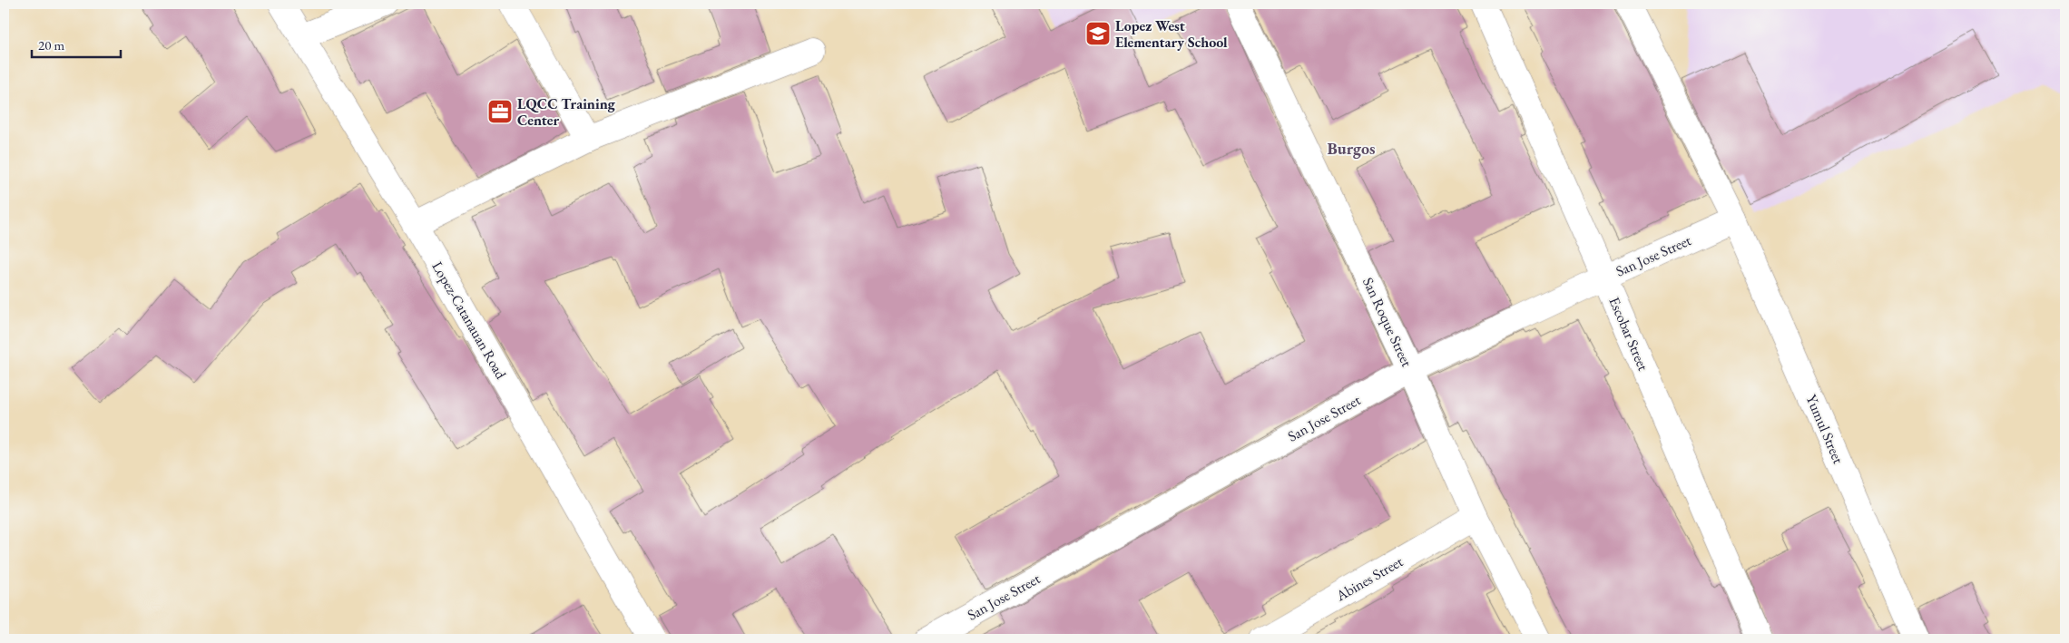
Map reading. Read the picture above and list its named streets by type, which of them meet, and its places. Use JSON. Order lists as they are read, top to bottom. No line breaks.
{"streets":{"street":["San Jose Street","Lopez-Catanauan Road","San Roque Street","Escobar Street","Yumul Street","Abines Street"]},"crossings":[["San Jose Street","San Roque Street"],["San Jose Street","Escobar Street"],["San Jose Street","Yumul Street"],["San Roque Street","Abines Street"]],"districts":["Burgos"],"places":{"school or university":["Lopez West Elementary School"],"office":["LQCC Training Center"]},"scale_bar":"20 m"}
